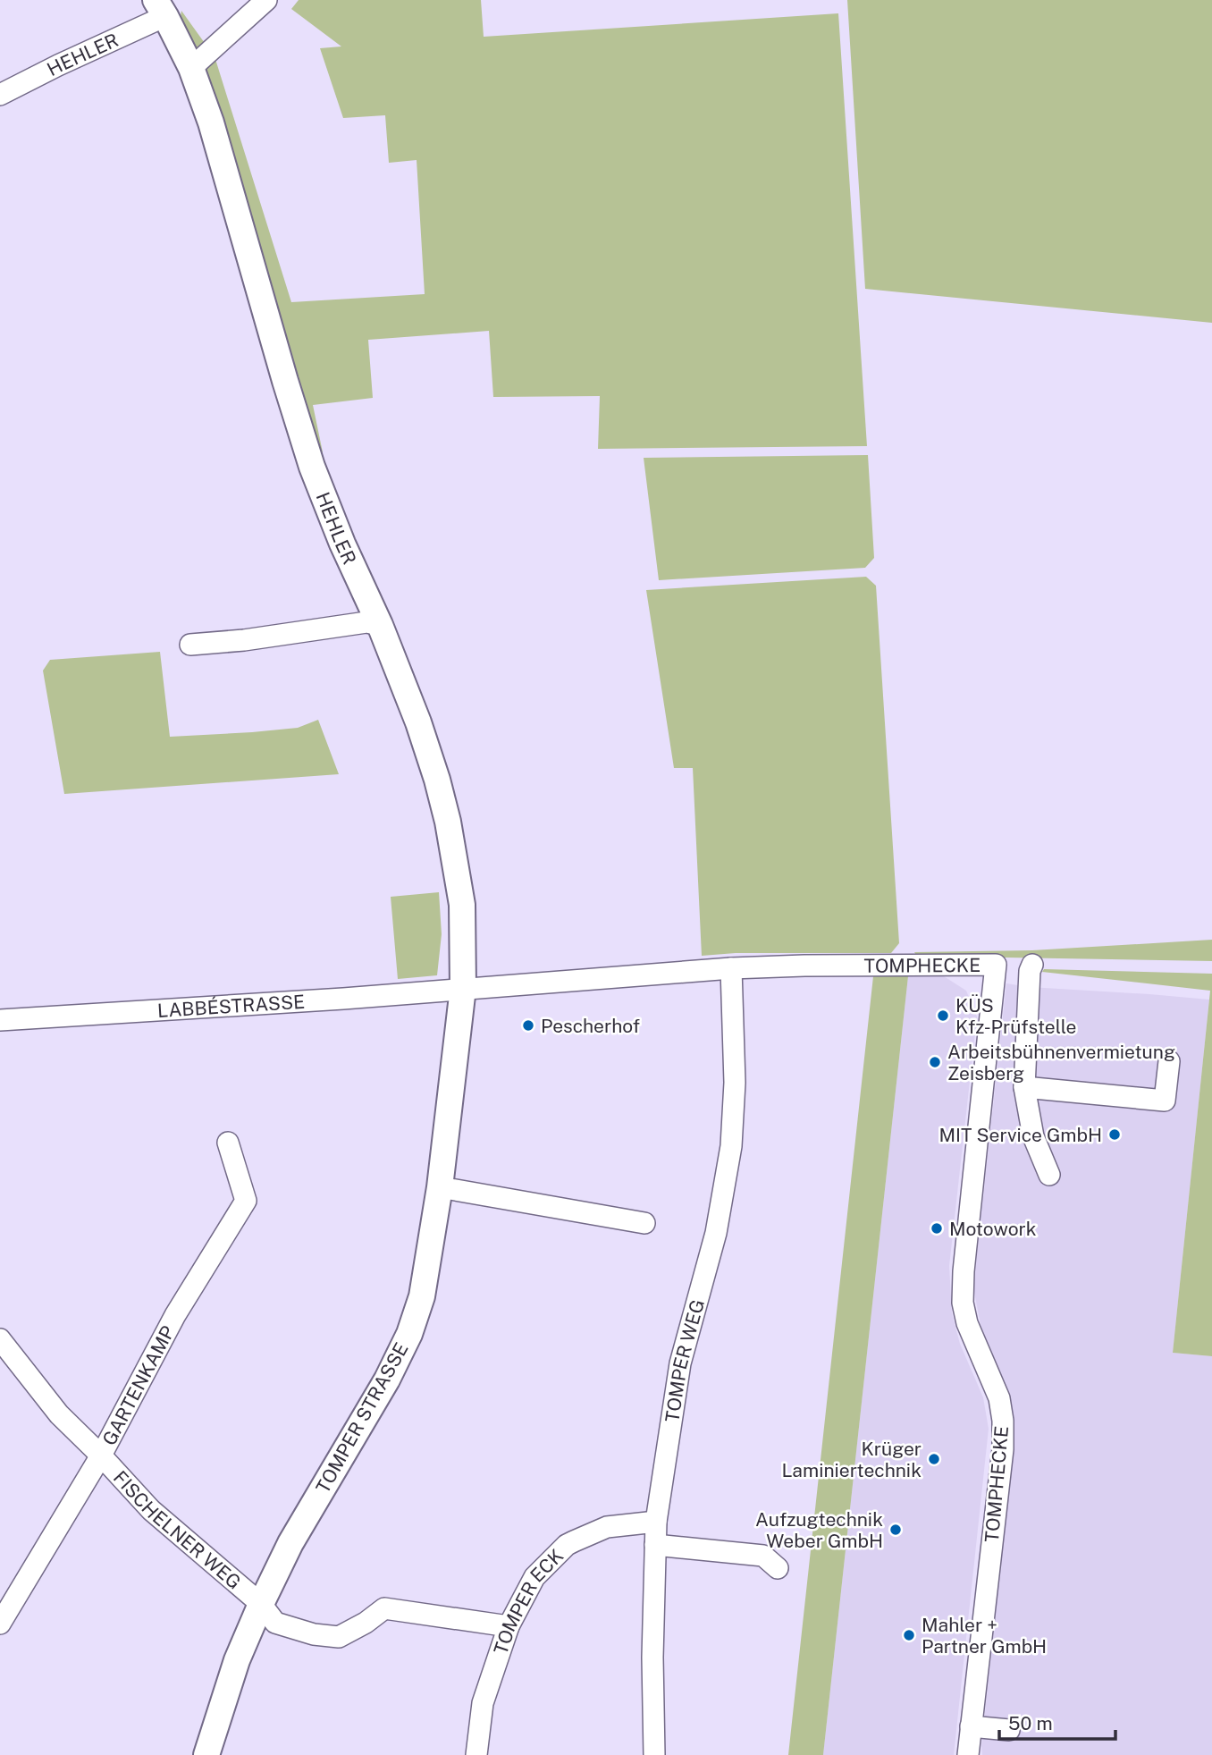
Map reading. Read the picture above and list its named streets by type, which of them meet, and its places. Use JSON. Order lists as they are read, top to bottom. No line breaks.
{"streets":{"main road":["HEHLER","TOMPER STRASSE"],"street":["TOMPHECKE","LABBÉSTRASSE","TOMPER WEG","GARTENKAMP","FISCHELNER WEG","TOMPER ECK"]},"crossings":[["HEHLER","TOMPHECKE"],["HEHLER","LABBÉSTRASSE"],["HEHLER","TOMPER STRASSE"],["TOMPHECKE","LABBÉSTRASSE"],["TOMPHECKE","TOMPER WEG"],["TOMPHECKE","TOMPER STRASSE"],["LABBÉSTRASSE","TOMPER STRASSE"],["TOMPER WEG","TOMPER ECK"],["GARTENKAMP","FISCHELNER WEG"],["TOMPER STRASSE","FISCHELNER WEG"],["FISCHELNER WEG","TOMPER ECK"]],"places":["KÜS Kfz-Prüfstelle","Pescherhof","Arbeitsbühnenvermietung Zeisberg","MIT Service GmbH","Motowork","Krüger Laminiertechnik","Aufzugtechnik Weber GmbH","Mahler + Partner GmbH"],"scale_bar":"50 m"}
